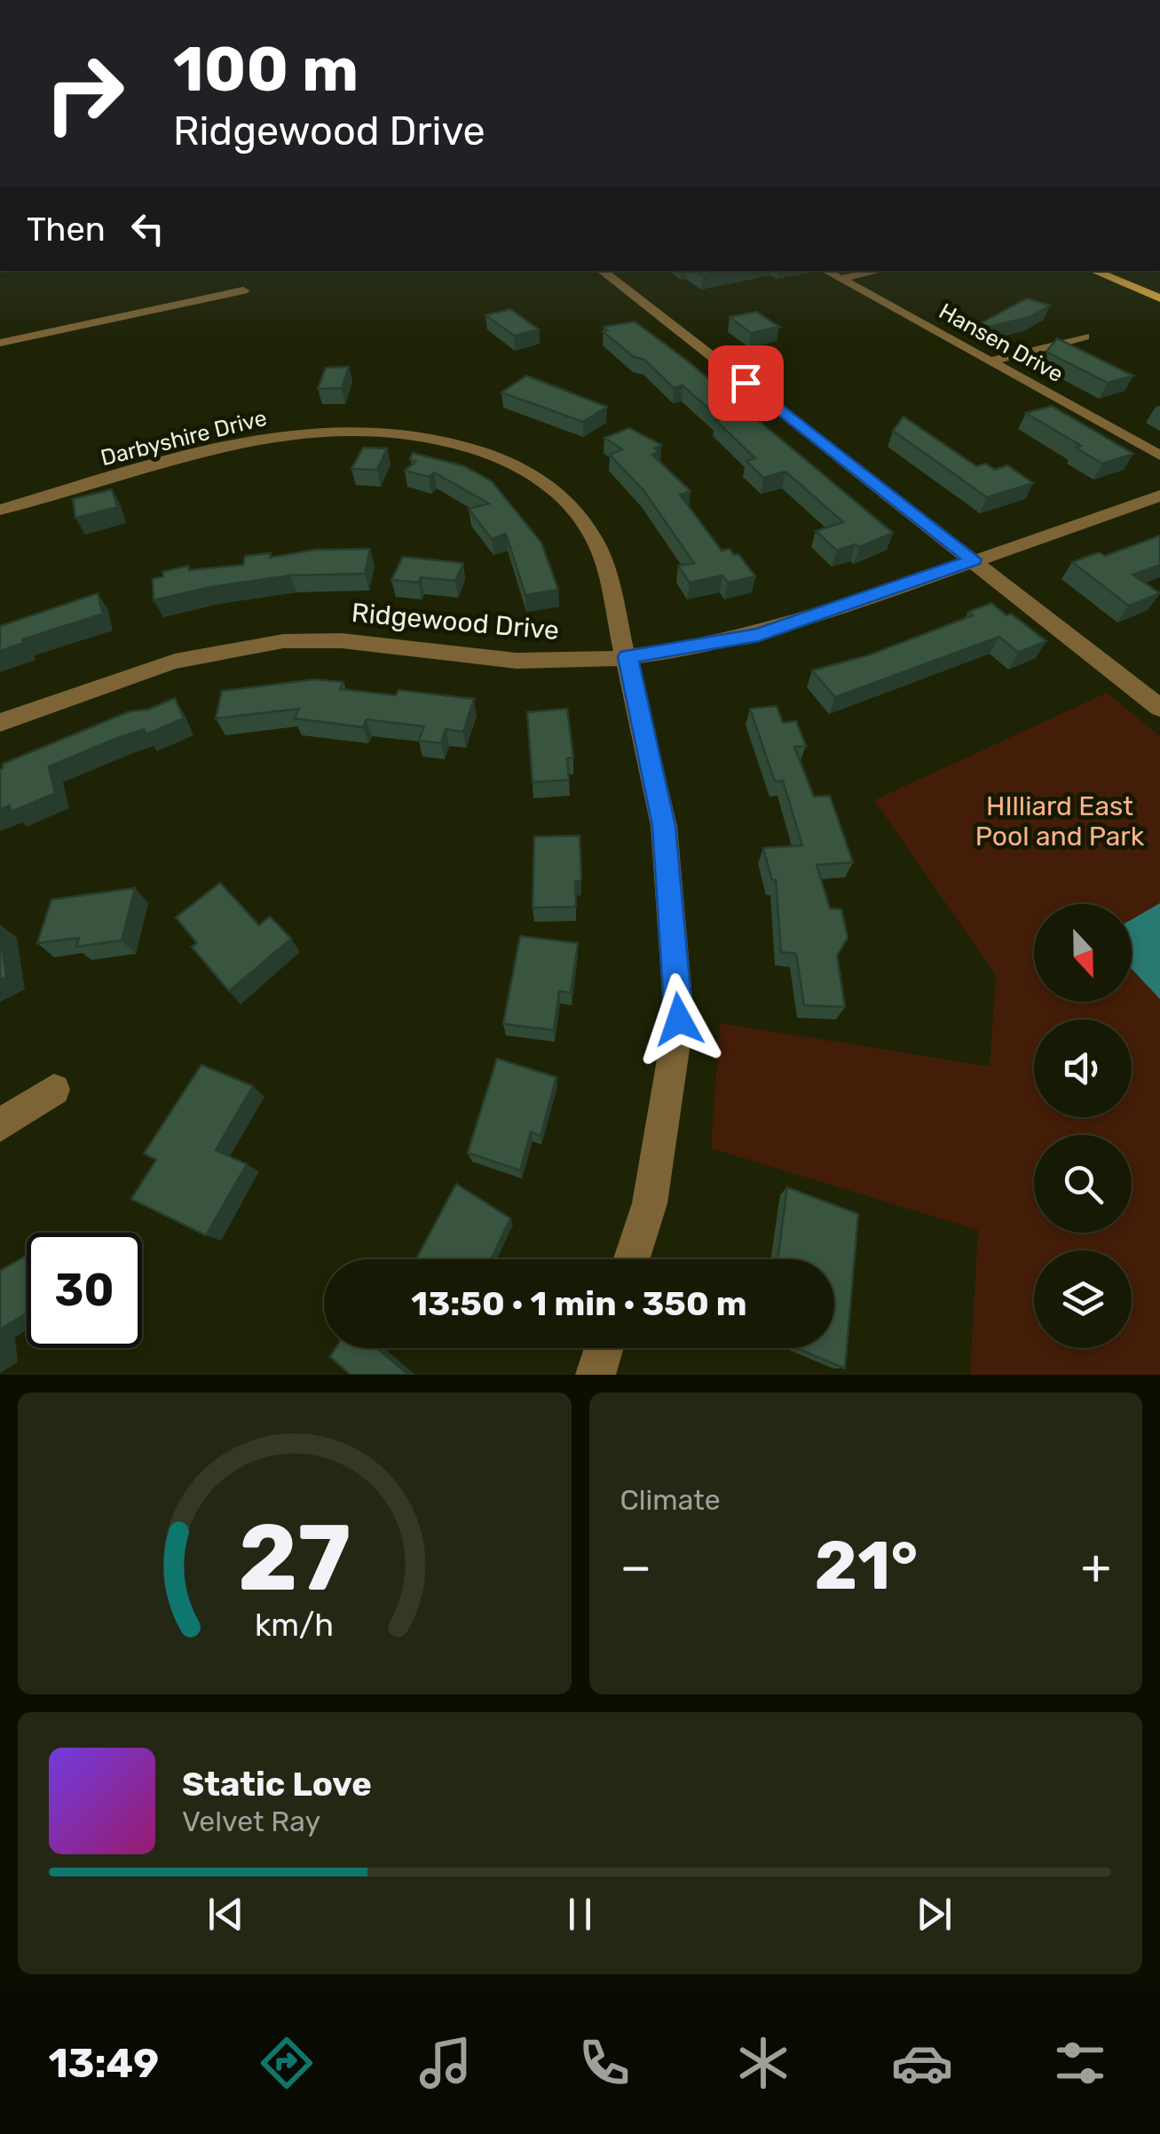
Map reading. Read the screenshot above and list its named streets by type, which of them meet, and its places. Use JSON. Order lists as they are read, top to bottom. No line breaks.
{"streets":{"street":["Hansen Drive","Darbyshire Drive","Ridgewood Drive"]},"crossings":[["Darbyshire Drive","Ridgewood Drive"]],"parks":["HIlliard East Pool and Park"],"north":"bottom","page":{"turn":["100 m","Ridgewood Drive"],"then":"Then","limit":"30","trip":"13:50 · 1 min · 350 m","tile":"Climate","heat":["−","21°","+"],"song":["Static Love","Velvet Ray"],"tabs":"13:49","gauge":["27","km/h"]}}
